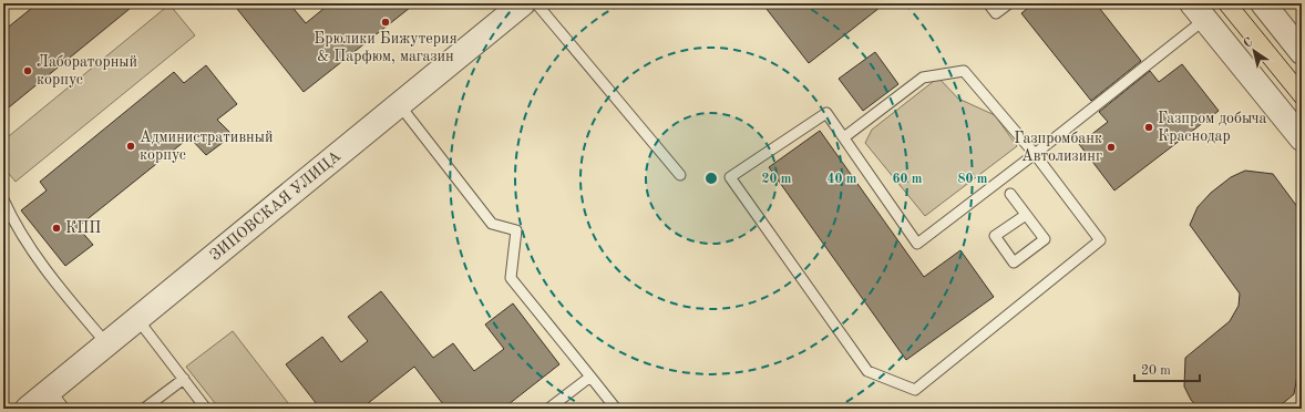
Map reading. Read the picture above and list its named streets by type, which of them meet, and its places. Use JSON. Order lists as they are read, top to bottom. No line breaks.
{"streets":{"street":["ЗИПОВСКАЯ УЛИЦА"]},"places":["Брюлики Бижутерия & Парфюм, магазин","Лабораторный корпус","Газпром добыча Краснодар","Административный корпус","Газпромбанк Автолизинг","КПП"],"scale_bar":"20 m","north":"top left","rings":["20 m","40 m","60 m","80 m"]}
